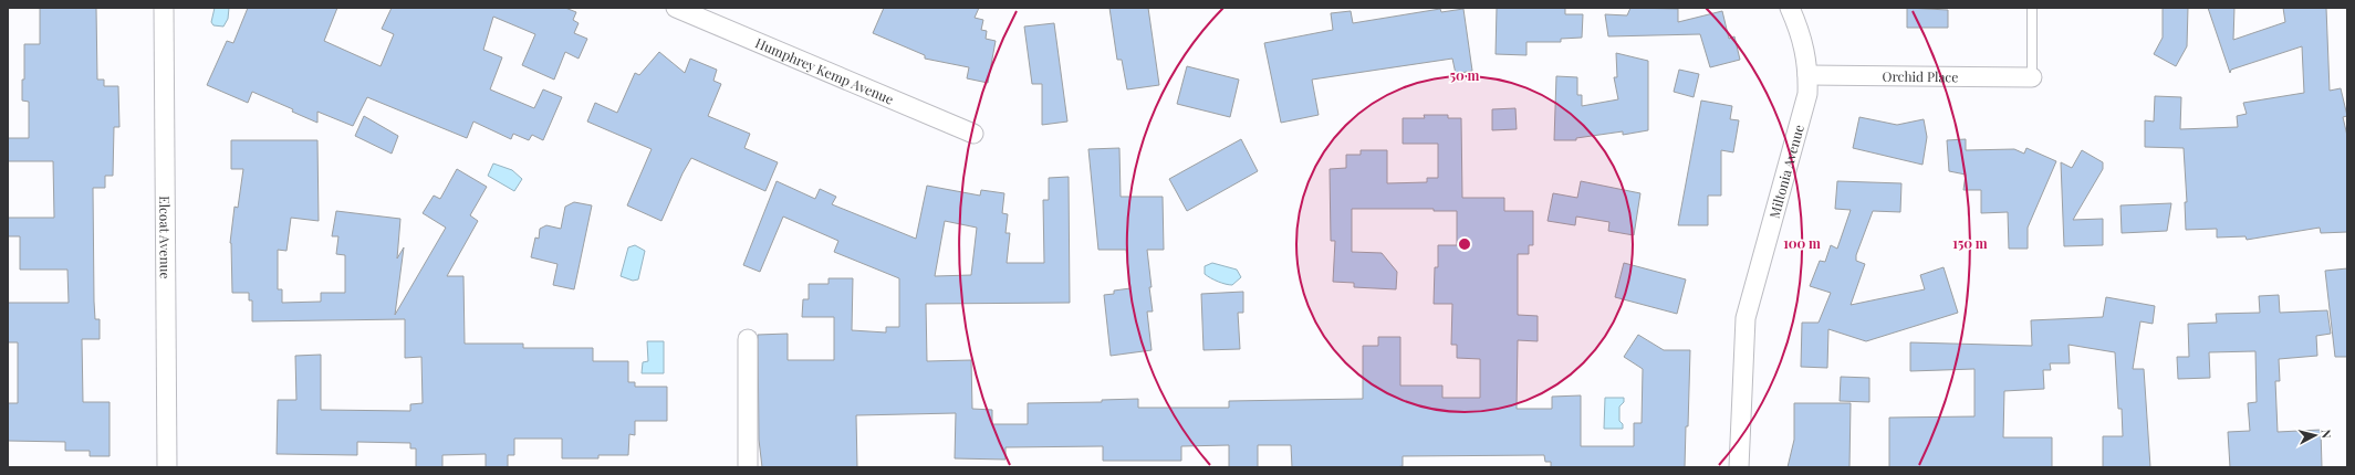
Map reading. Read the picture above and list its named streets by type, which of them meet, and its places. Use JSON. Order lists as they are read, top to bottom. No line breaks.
{"streets":{"street":["Humphrey Kemp Avenue","Orchid Place","Miltonia Avenue","Elcoat Avenue"]},"crossings":[["Orchid Place","Miltonia Avenue"]],"north":"right","rings":["50 m","100 m","150 m"]}
